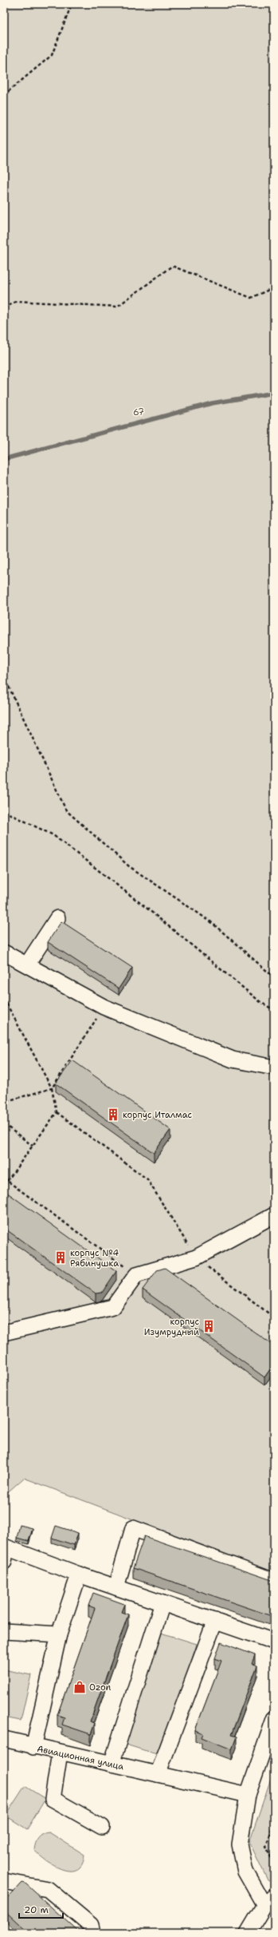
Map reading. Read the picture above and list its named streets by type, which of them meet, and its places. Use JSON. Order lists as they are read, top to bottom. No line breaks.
{"streets":{"lane":["Авиационная улица"]},"parks":["67"],"places":{"building":["корпус Италмас","корпус №4 Рябинушка","корпус Изумрудный"],"shop":["Ozon"]},"scale_bar":"20 m"}
